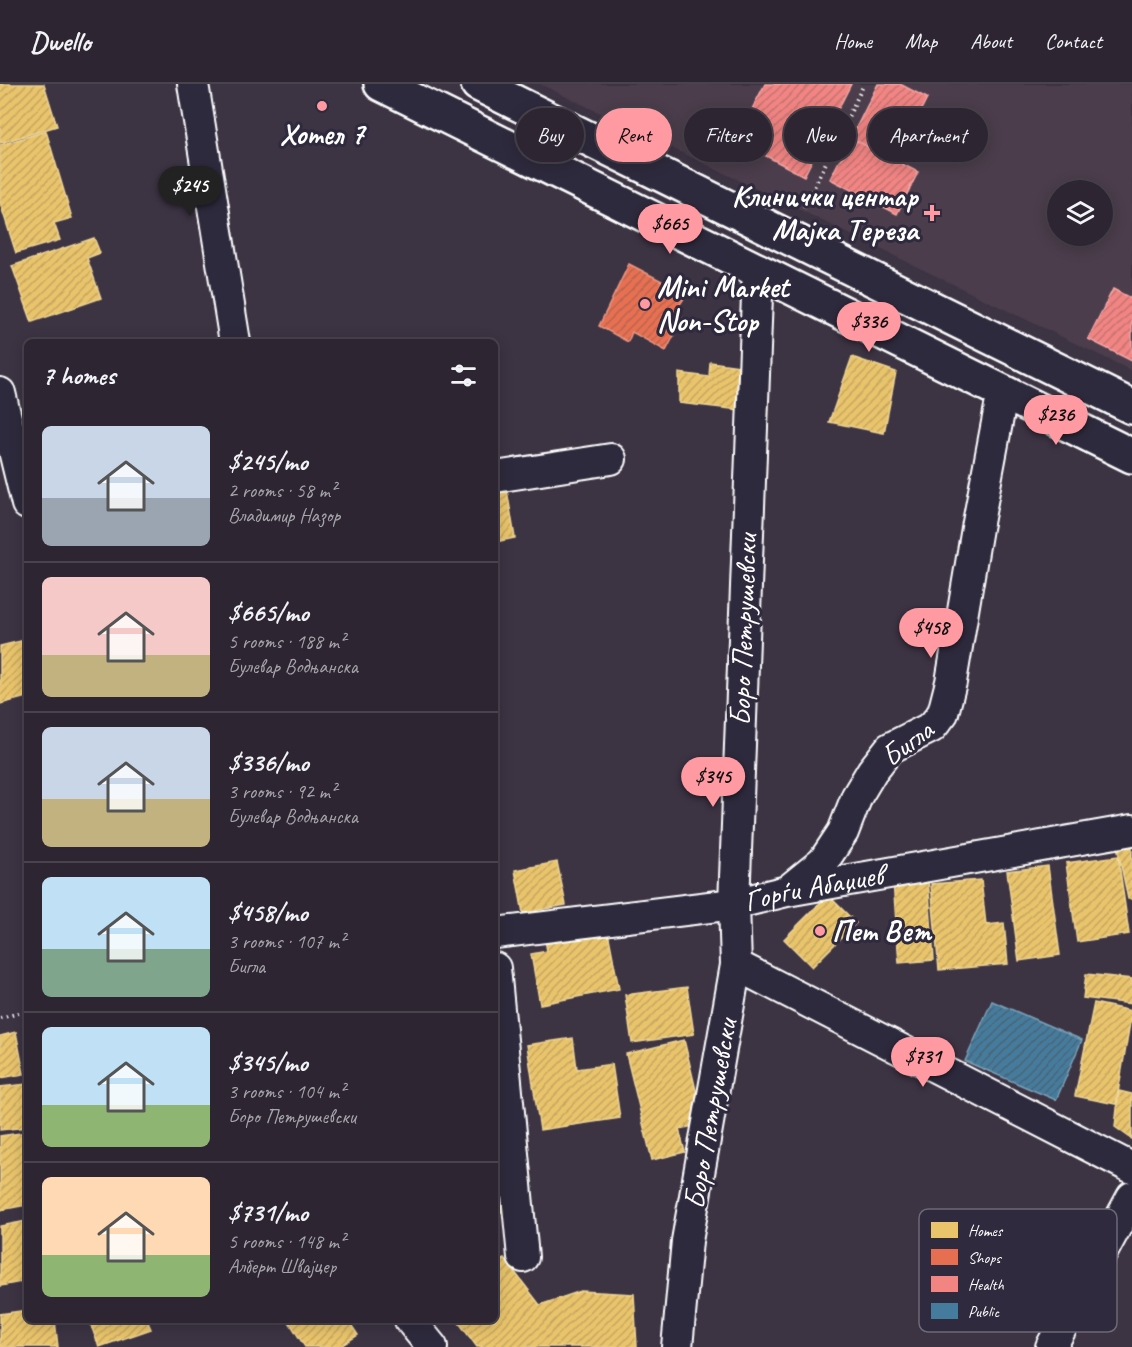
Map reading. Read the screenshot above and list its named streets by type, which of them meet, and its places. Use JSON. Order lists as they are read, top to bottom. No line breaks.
{"streets":{"street":["Боро Петрушевски","Бигла","Ѓорѓи Абаџиев"]},"crossings":[["Боро Петрушевски","Ѓорѓи Абаџиев"],["Бигла","Ѓорѓи Абаџиев"]],"places":{"other":["Хотел 7","Mini Market Non-Stop","Пет Вет"],"health":["Клинички центар Мајка Тереза"]},"legend":["Homes","Shops","Health","Public"],"page":{"header":"Dwello","nav":["Home","Map","About","Contact"],"chip":["Buy","Rent","Filters","New","Apartment"],"price":["$245","$665","$336","$236","$458","$345","$731"],"heading":"7 homes","list":[{"name":"$245/mo","note":"2 rooms · 58 m² · Владимир Назор"},{"name":"$665/mo","note":"5 rooms · 188 m² · Булевар Водњанска"},{"name":"$336/mo","note":"3 rooms · 92 m² · Булевар Водњанска"},{"name":"$458/mo","note":"3 rooms · 107 m² · Бигла"},{"name":"$345/mo","note":"3 rooms · 104 m² · Боро Петрушевски"},{"name":"$731/mo","note":"5 rooms · 148 m² · Алберт Швајцер"}]}}
